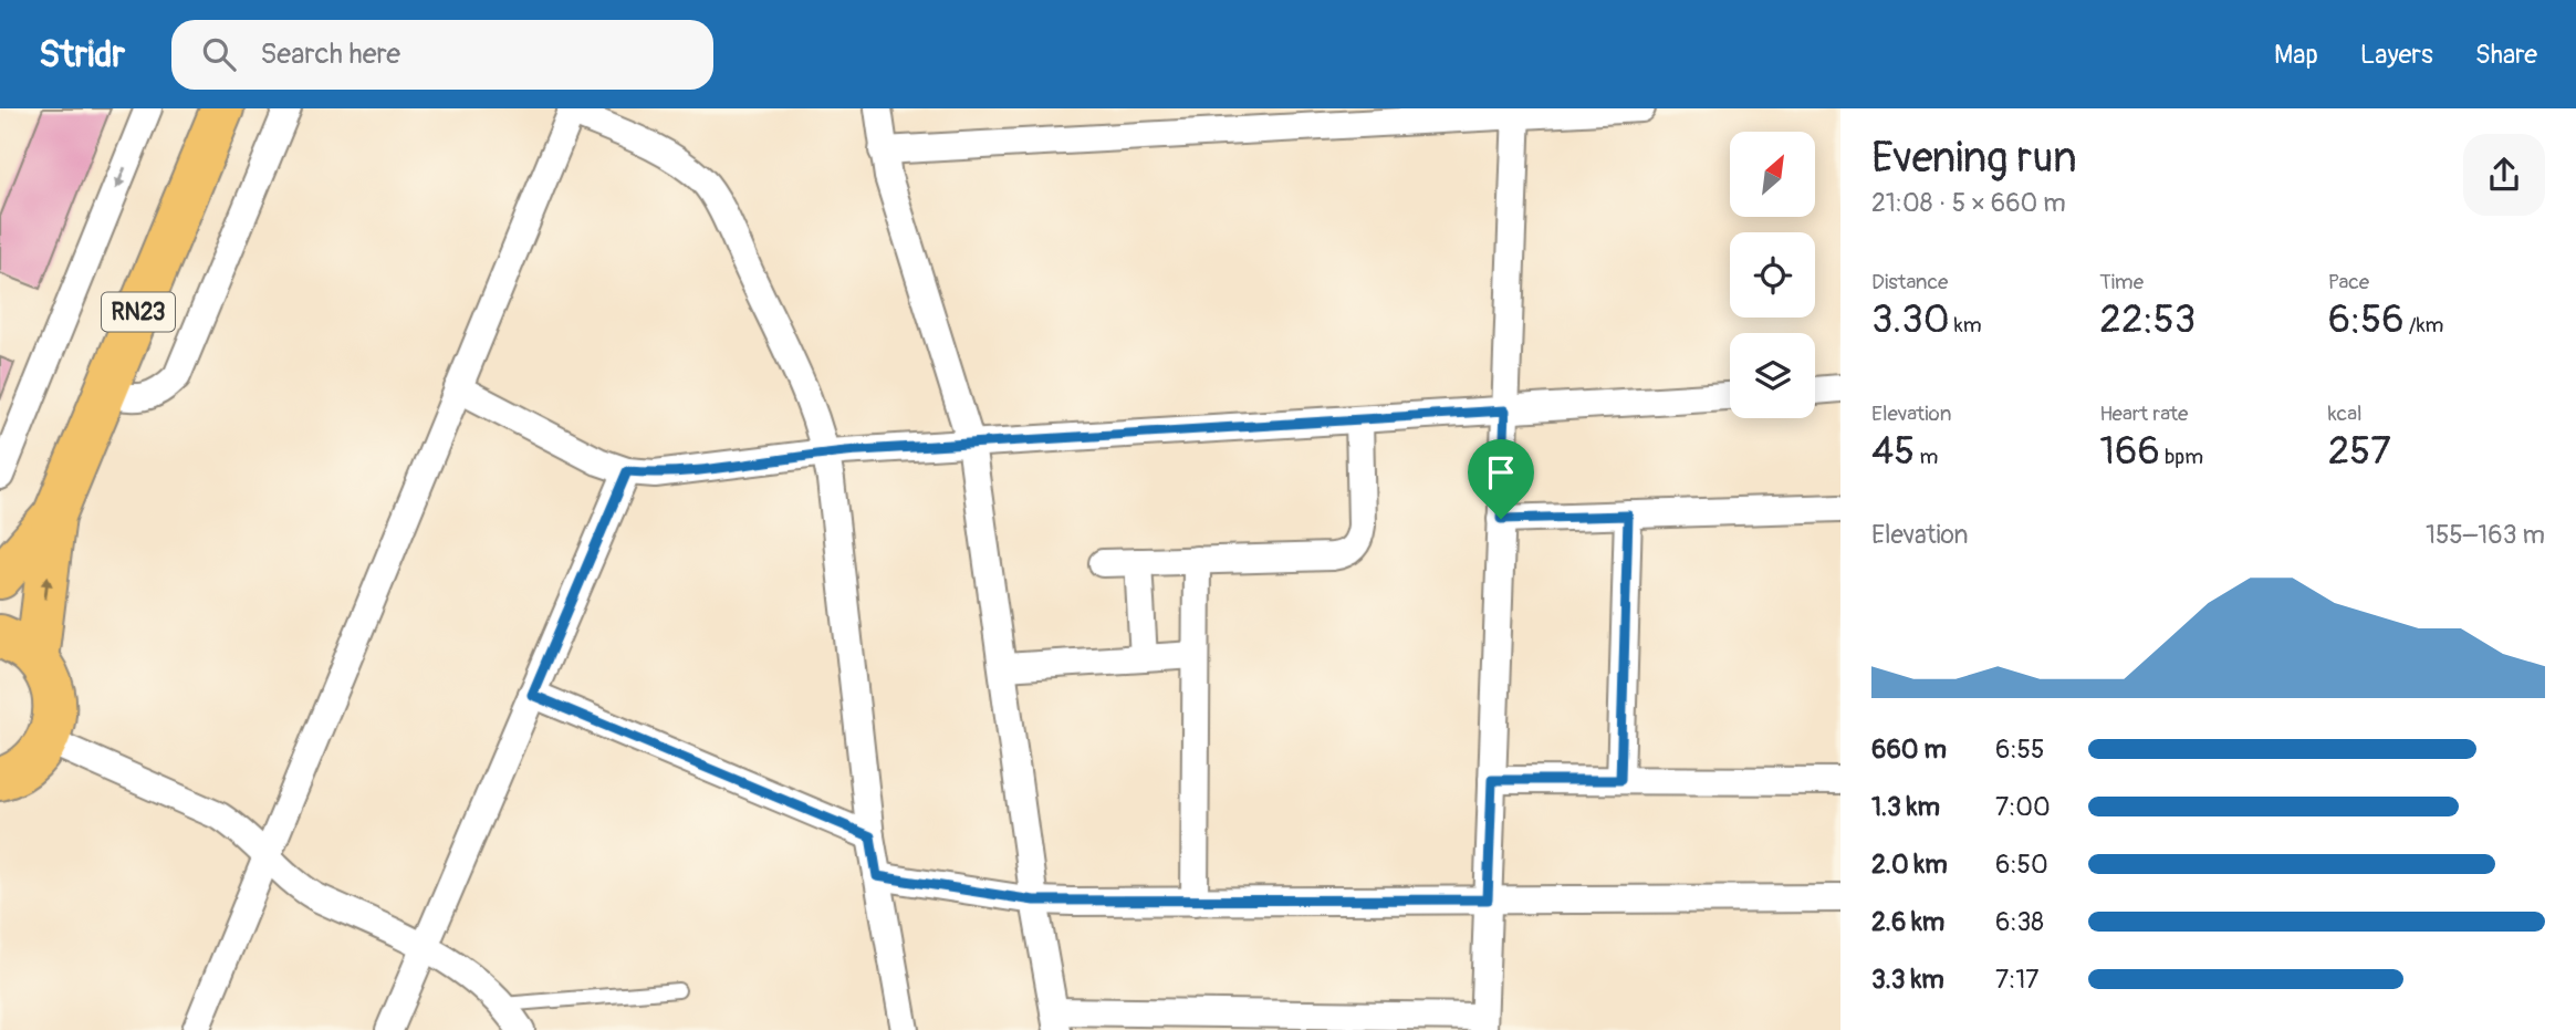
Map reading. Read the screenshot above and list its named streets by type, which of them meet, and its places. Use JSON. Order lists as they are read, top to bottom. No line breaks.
{"streets":{"main road":["RN23"]},"north":"top right","page":{"header":"Stridr","search":"Search here","nav":["Map","Layers","Share"],"heading":["Evening run","21:08 · 5 × 660 m"],"stats":[["Distance","3.30 km"],["Time","22:53"],["Pace","6:56 /km"],["Elevation","45 m"],["Heart rate","166 bpm"],["kcal","257"]],"chart":["Elevation","155–163 m"],"list":[{"name":"660 m","note":"6:55"},{"name":"1.3 km","note":"7:00"},{"name":"2.0 km","note":"6:50"},{"name":"2.6 km","note":"6:38"},{"name":"3.3 km","note":"7:17"}]}}
